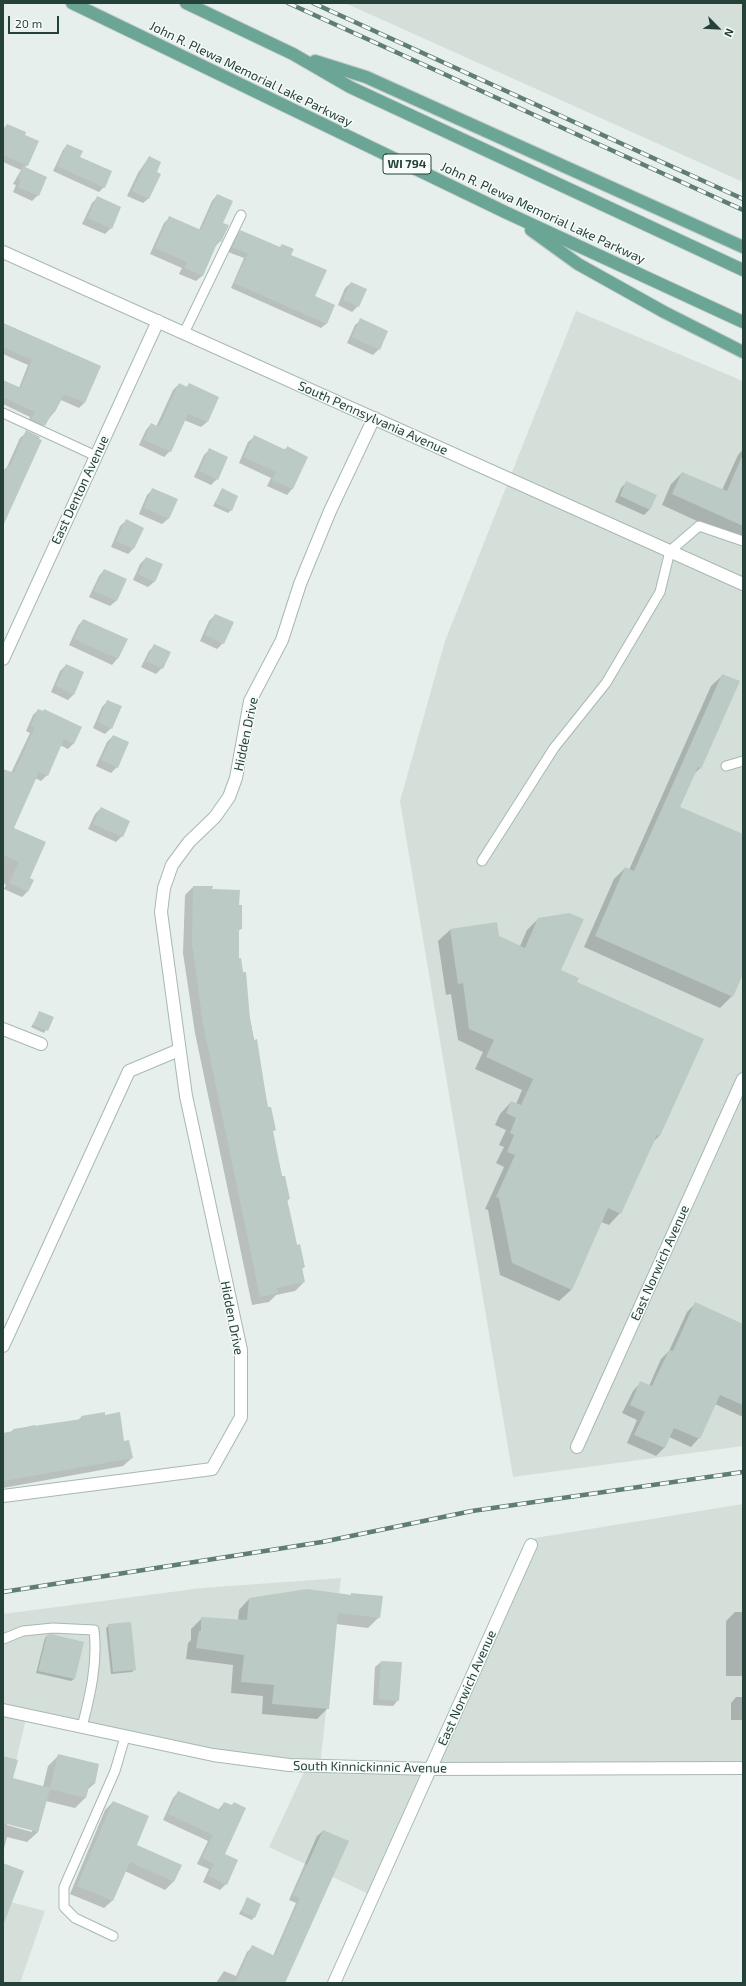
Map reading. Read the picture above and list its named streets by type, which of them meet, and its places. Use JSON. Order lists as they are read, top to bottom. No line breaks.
{"streets":{"main road":["John R. Plewa Memorial Lake Parkway","WI 794"],"street":["South Pennsylvania Avenue","East Denton Avenue","Hidden Drive","East Norwich Avenue","South Kinnickinnic Avenue"]},"crossings":[["South Pennsylvania Avenue","East Denton Avenue"],["South Pennsylvania Avenue","Hidden Drive"],["East Norwich Avenue","South Kinnickinnic Avenue"]],"scale_bar":"20 m","north":"bottom right"}
